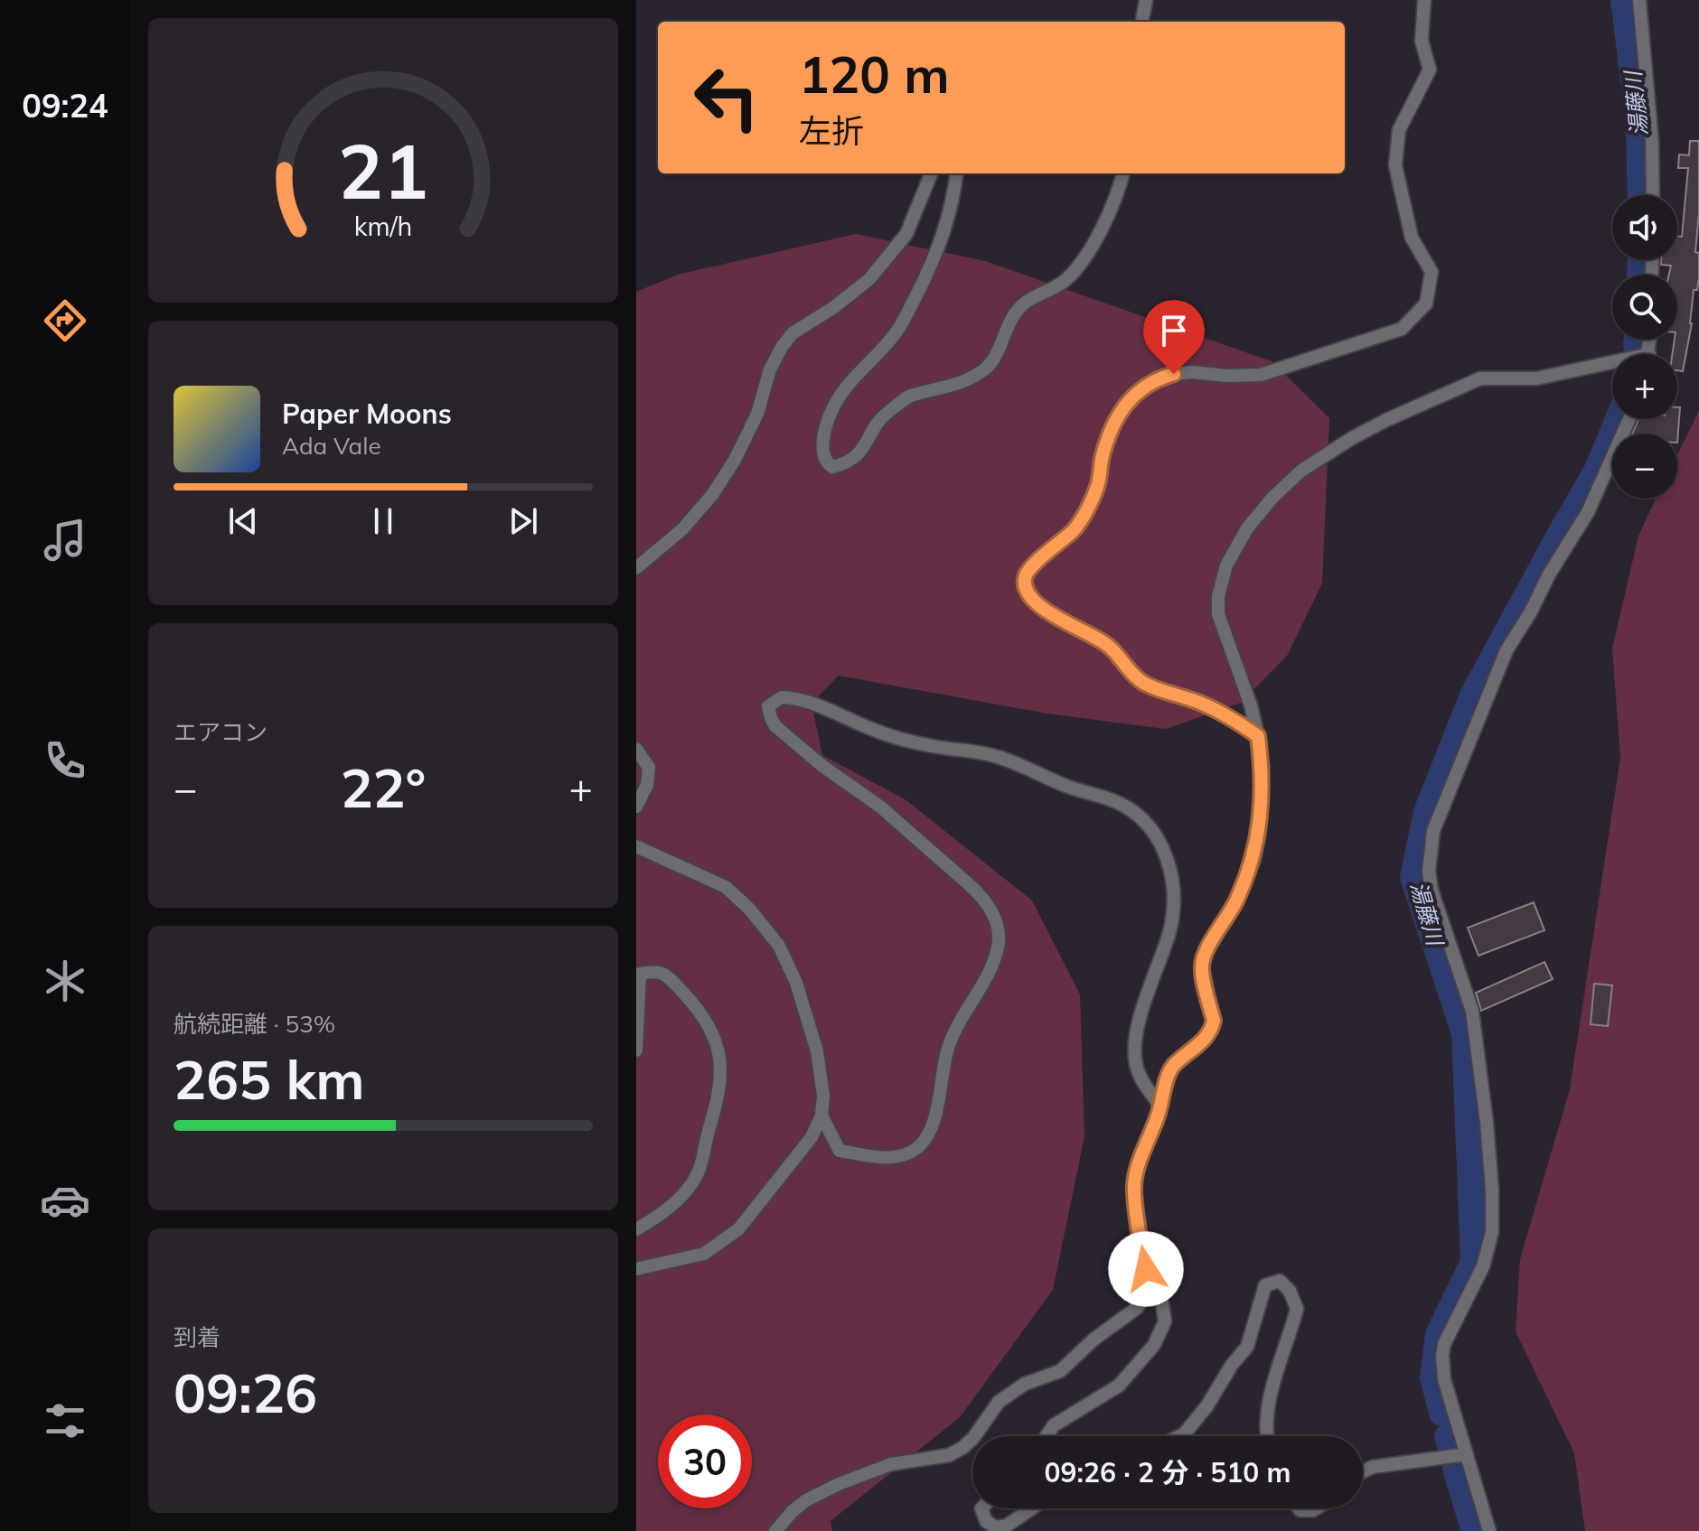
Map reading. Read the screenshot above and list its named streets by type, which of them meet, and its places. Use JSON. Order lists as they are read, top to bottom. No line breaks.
{"water":["湯藤川"],"page":{"tabs":"09:24","turn":["120 m","左折"],"map_buttons":["+","−"],"song":["Paper Moons","Ada Vale"],"tile":["エアコン",["航続距離 · 53%","265 km"],["到着","09:26"]],"heat":["−","22°","+"],"limit":"30","trip":"09:26 · 2 分 · 510 m","gauge":["21","km/h"]}}
